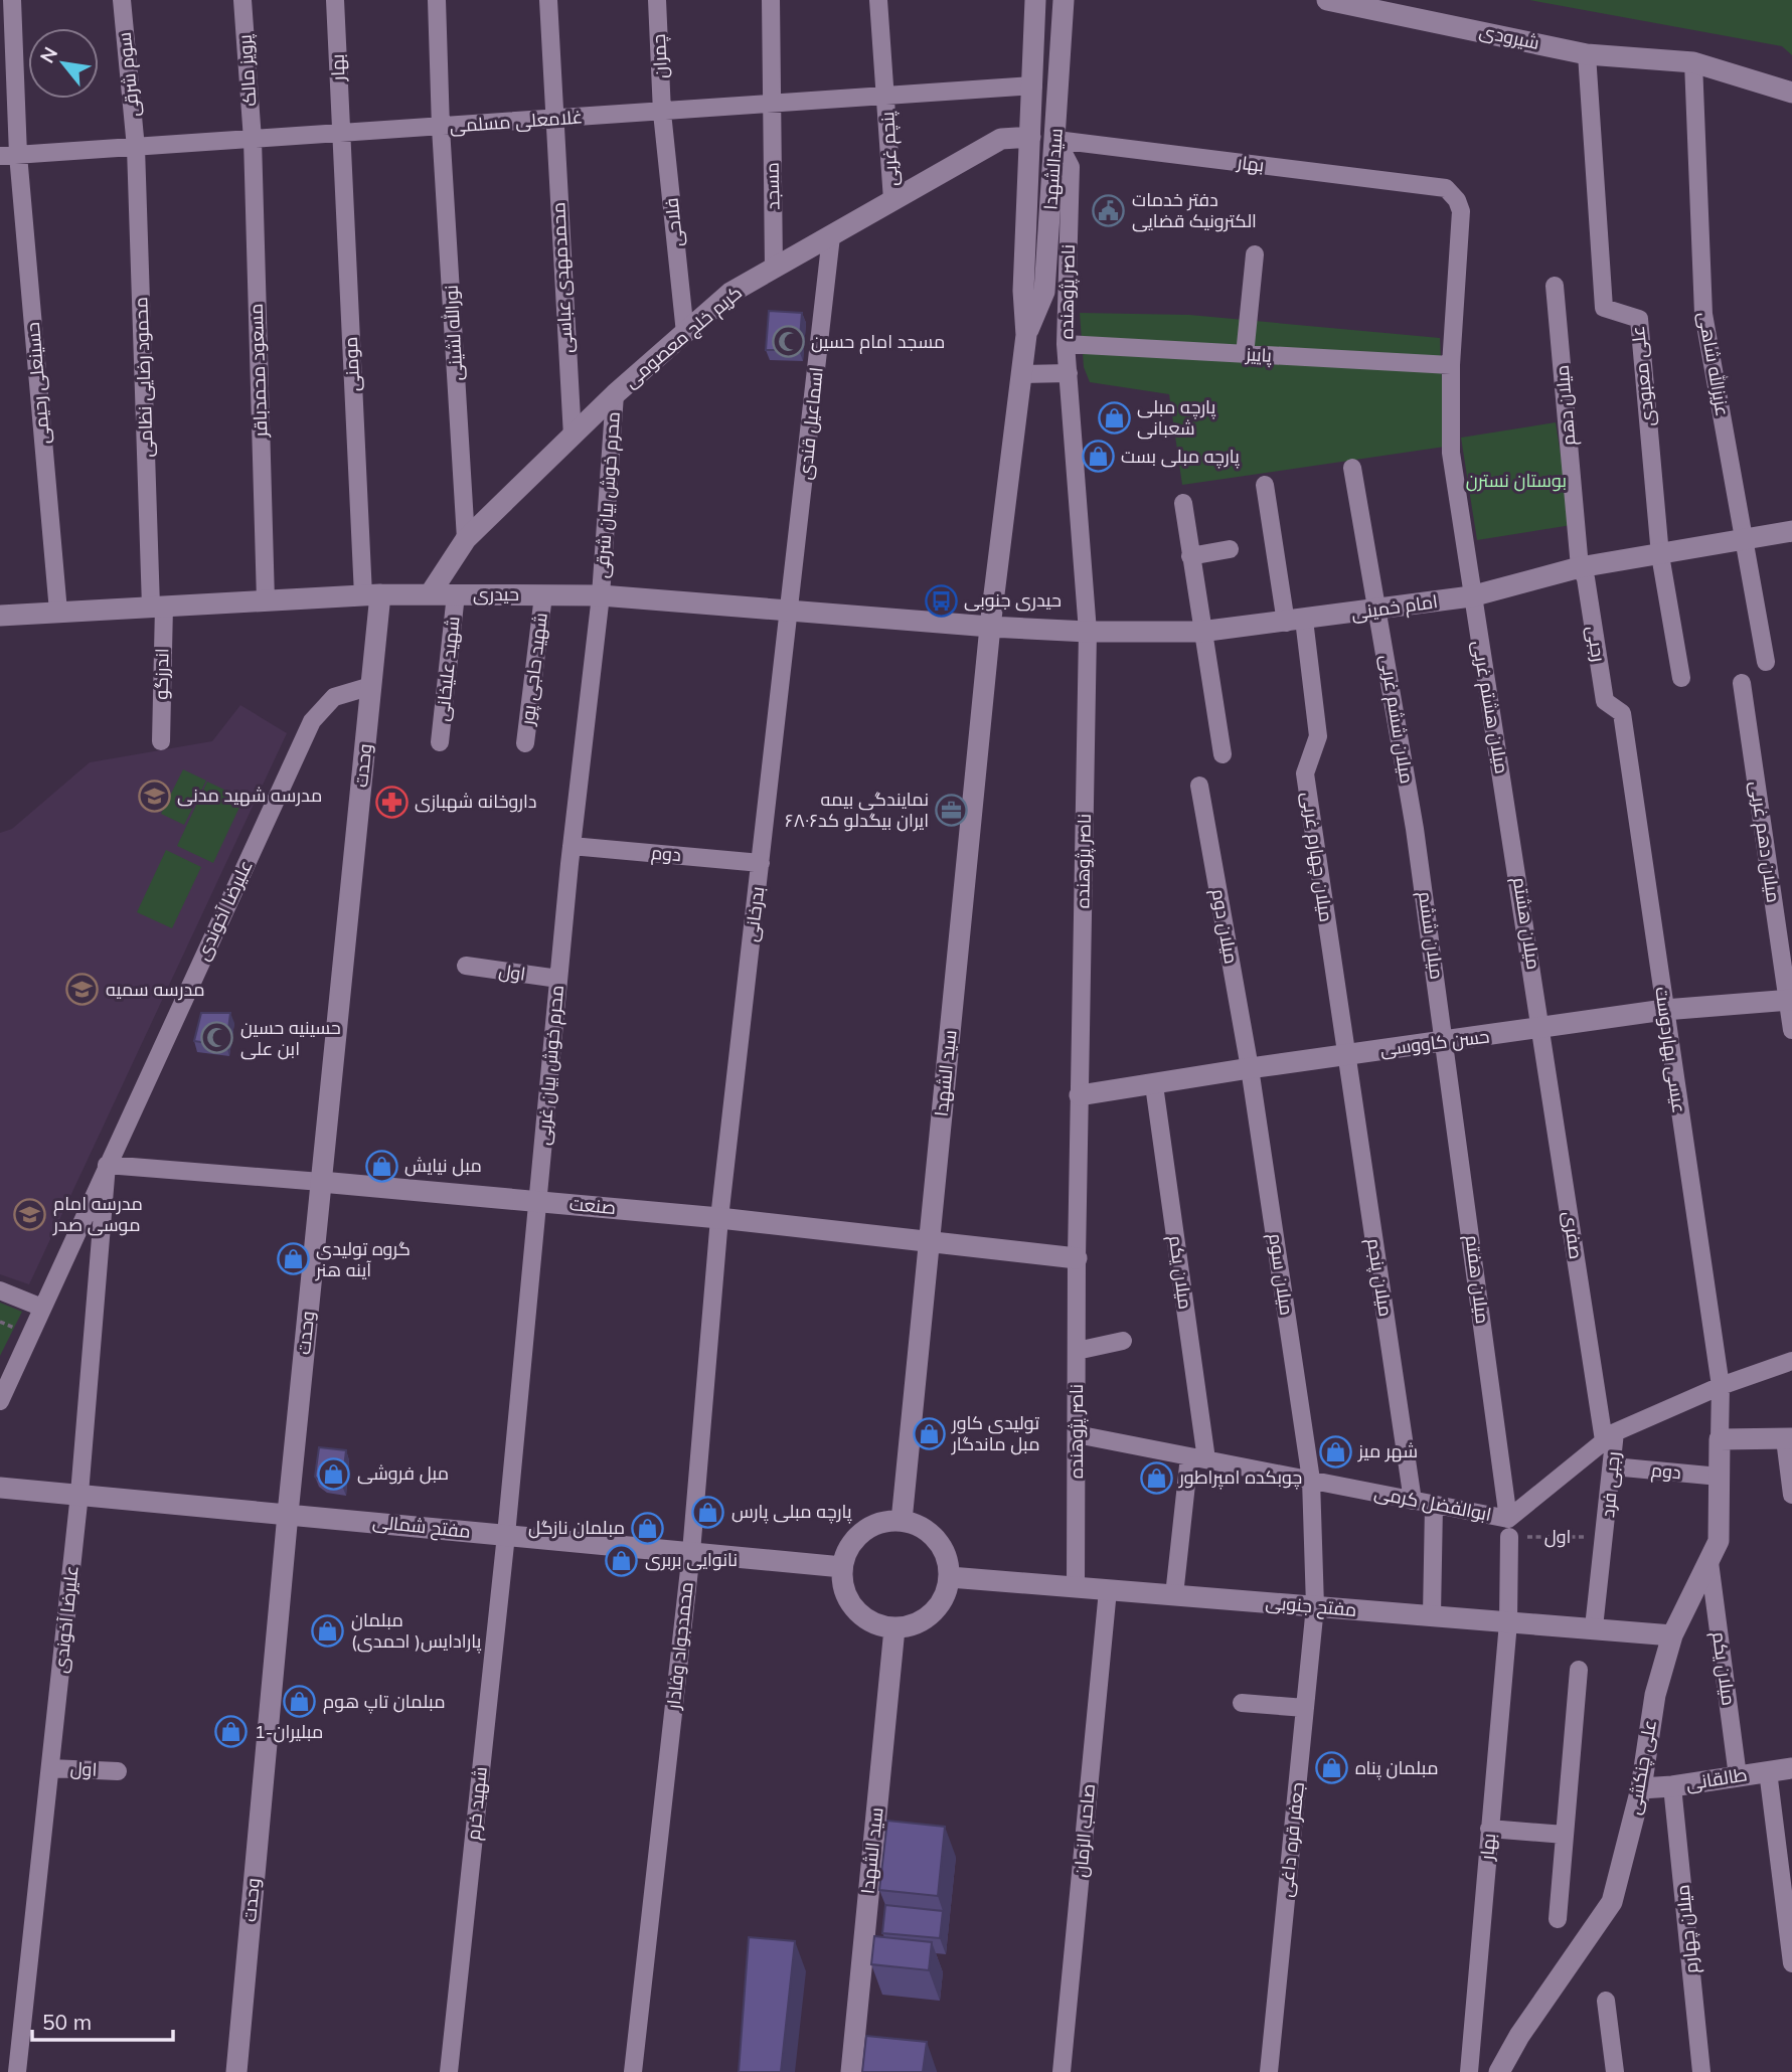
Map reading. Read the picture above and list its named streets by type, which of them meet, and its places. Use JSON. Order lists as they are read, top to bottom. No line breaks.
{"streets":{"street":["شیرودی","چمران","بهار","پرویز مالک","سوم شرقی","غلامعلی مسلمی","پنچم غربی","سیدالشهدا","مسجد","فلاحی","محمدمهدی عباسی","ناصر پژوهنده","نورالله لشینی","کریم خلج معصومی","پاییز","مومنی","عزیزالله شاهی","مسعود محمدباقر","علی معبودی","محمود رضایی نظامی","حسینعلی رحیمی","میلان دهم","اسماعیل قندی","محرم خوش بیان شرقی","حیدری","امام خمینی","رجبی","شهید علیخانی","شهید حاجی پور","اندرزگو","میلان هشتم غربی","میلان ششم غربی","وحدت","میلان دهم غربی","دوم","میلان چهارم غربی","علیرضا آخوندی","بدرخانی","میلان هشتم","میلان دوم","میلان ششم","اول","حسن کاووسی","عیسی بهاردوست","محرم خوش بیان غربی","سید الشهدا","صنعت","صفری","میلان یکم","میلان سوم","میلان پنجم","میلان هفتم","رجبی فرد","ابوالفضل کرمی","مفتح شمالی","مفتح جنوبی","محمدجواد وفادار","علی چنکشی","طالقانی","شهید خرم","صاحب الزمان","جعفر قره داغی","میلان چهارم"]},"crossings":[["شیرودی","عزیزالله شاهی"],["شیرودی","علی معبودی"],["چمران","غلامعلی مسلمی"],["چمران","فلاحی"],["بهار","غلامعلی مسلمی"],["بهار","سیدالشهدا"],["بهار","ناصر پژوهنده"],["بهار","مومنی"],["بهار","میلان هشتم غربی"],["بهار","میلان هفتم"],["بهار","مفتح جنوبی"],["پرویز مالک","غلامعلی مسلمی"],["پرویز مالک","مسعود محمدباقر"],["سوم شرقی","غلامعلی مسلمی"],["سوم شرقی","محمود رضایی نظامی"],["غلامعلی مسلمی","پنچم غربی"],["غلامعلی مسلمی","سیدالشهدا"],["غلامعلی مسلمی","مسجد"],["غلامعلی مسلمی","فلاحی"],["غلامعلی مسلمی","محمدمهدی عباسی"],["غلامعلی مسلمی","نورالله لشینی"],["غلامعلی مسلمی","مومنی"],["غلامعلی مسلمی","مسعود محمدباقر"],["غلامعلی مسلمی","محمود رضایی نظامی"],["غلامعلی مسلمی","حسینعلی رحیمی"],["پنچم غربی","کریم خلج معصومی"],["سیدالشهدا","ناصر پژوهنده"],["سیدالشهدا","کریم خلج معصومی"],["سیدالشهدا","حیدری"],["سیدالشهدا","امام خمینی"],["سیدالشهدا","سید الشهدا"],["مسجد","کریم خلج معصومی"],["فلاحی","کریم خلج معصومی"],["محمدمهدی عباسی","کریم خلج معصومی"],["ناصر پژوهنده","پاییز"],["ناصر پژوهنده","امام خمینی"],["ناصر پژوهنده","حسن کاووسی"],["ناصر پژوهنده","صنعت"],["ناصر پژوهنده","ابوالفضل کرمی"],["ناصر پژوهنده","مفتح جنوبی"],["نورالله لشینی","کریم خلج معصومی"],["کریم خلج معصومی","اسماعیل قندی"],["کریم خلج معصومی","محرم خوش بیان شرقی"],["کریم خلج معصومی","حیدری"],["پاییز","میلان هشتم غربی"],["مومنی","حیدری"],["مومنی","وحدت"],["عزیزالله شاهی","امام خمینی"],["مسعود محمدباقر","حیدری"],["علی معبودی","امام خمینی"],["محمود رضایی نظامی","حیدری"],["محمود رضایی نظامی","اندرزگو"],["حسینعلی رحیمی","حیدری"],["میلان دهم","امام خمینی"],["میلان دهم","رجبی"],["اسماعیل قندی","حیدری"],["اسماعیل قندی","بدرخانی"],["محرم خوش بیان شرقی","حیدری"],["محرم خوش بیان شرقی","محرم خوش بیان غربی"],["حیدری","امام خمینی"],["حیدری","شهید علیخانی"],["حیدری","شهید حاجی پور"],["حیدری","اندرزگو"],["حیدری","وحدت"],["حیدری","بدرخانی"],["حیدری","محرم خوش بیان غربی"],["حیدری","سید الشهدا"],["امام خمینی","رجبی"],["امام خمینی","میلان هشتم غربی"],["امام خمینی","میلان ششم غربی"],["امام خمینی","میلان چهارم غربی"],["امام خمینی","سید الشهدا"],["رجبی","عیسی بهاردوست"],["میلان هشتم غربی","میلان هشتم"],["میلان ششم غربی","میلان ششم"],["وحدت","علیرضا آخوندی"],["وحدت","صنعت"],["وحدت","مفتح شمالی"],["میلان دهم غربی","حسن کاووسی"],["دوم","بدرخانی"],["دوم","محرم خوش بیان غربی"],["دوم","رجبی فرد"],["دوم","علی چنکشی"],["میلان چهارم غربی","حسن کاووسی"],["میلان چهارم غربی","میلان پنجم"],["علیرضا آخوندی","اول"],["علیرضا آخوندی","صنعت"],["علیرضا آخوندی","مفتح شمالی"],["بدرخانی","صنعت"],["بدرخانی","محمدجواد وفادار"],["میلان هشتم","حسن کاووسی"],["میلان هشتم","صفری"],["میلان دوم","حسن کاووسی"],["میلان دوم","میلان سوم"],["میلان ششم","حسن کاووسی"],["میلان ششم","میلان هفتم"],["اول","محرم خوش بیان غربی"],["اول","میلان هفتم"],["اول","رجبی فرد"],["اول","ابوالفضل کرمی"],["حسن کاووسی","عیسی بهاردوست"],["حسن کاووسی","صفری"],["حسن کاووسی","میلان یکم"],["حسن کاووسی","میلان سوم"],["حسن کاووسی","میلان پنجم"],["حسن کاووسی","میلان هفتم"],["عیسی بهاردوست","ابوالفضل کرمی"],["عیسی بهاردوست","علی چنکشی"],["محرم خوش بیان غربی","صنعت"],["محرم خوش بیان غربی","مفتح شمالی"],["محرم خوش بیان غربی","شهید خرم"],["سید الشهدا","صنعت"],["سید الشهدا","مفتح شمالی"],["سید الشهدا","مفتح جنوبی"],["صنعت","محمدجواد وفادار"],["صفری","رجبی فرد"],["صفری","ابوالفضل کرمی"],["میلان یکم","ابوالفضل کرمی"],["میلان یکم","مفتح جنوبی"],["میلان یکم","علی چنکشی"],["میلان یکم","طالقانی"],["میلان سوم","ابوالفضل کرمی"],["میلان سوم","مفتح جنوبی"],["میلان سوم","جعفر قره داغی"],["میلان پنجم","ابوالفضل کرمی"],["میلان هفتم","ابوالفضل کرمی"],["میلان هفتم","مفتح جنوبی"],["رجبی فرد","ابوالفضل کرمی"],["رجبی فرد","مفتح جنوبی"],["مفتح شمالی","مفتح جنوبی"],["مفتح شمالی","محمدجواد وفادار"],["مفتح شمالی","شهید خرم"],["مفتح جنوبی","علی چنکشی"],["مفتح جنوبی","صاحب الزمان"],["مفتح جنوبی","جعفر قره داغی"],["علی چنکشی","طالقانی"],["طالقانی","میلان چهارم"]],"parks":["بوستان نسترن"],"places":{"public building":["دفتر خدمات الکترونیک قضایی"],"mosque":["مسجد امام حسین","حسینیه حسین ابن علی"],"shop":["پارچه مبلی شعبانی","پارچه مبلی بست","مبل نیایش","گروه تولیدی آینه هنر","تولیدی کاور مبل ماندگار","شهر میز","مبل فروشی","چوبکده امپراطور","پارچه مبلی پارس","مبلمان نازگل","نانوایی بربری","مبلمان پارادایس( احمدی)","مبلمان تاپ هوم","مبلیران-1","مبلمان پناه"],"bus stop":["حیدری جنوبی"],"school or university":["مدرسه شهید مدنی","مدرسه سمیه","مدرسه امام موسی صدر"],"pharmacy":["داروخانه شهبازی"],"office":["نمایندگی بیمه ایران بیگدلو کد۶۸۰۶"]},"scale_bar":"50 m","north":"top left"}
